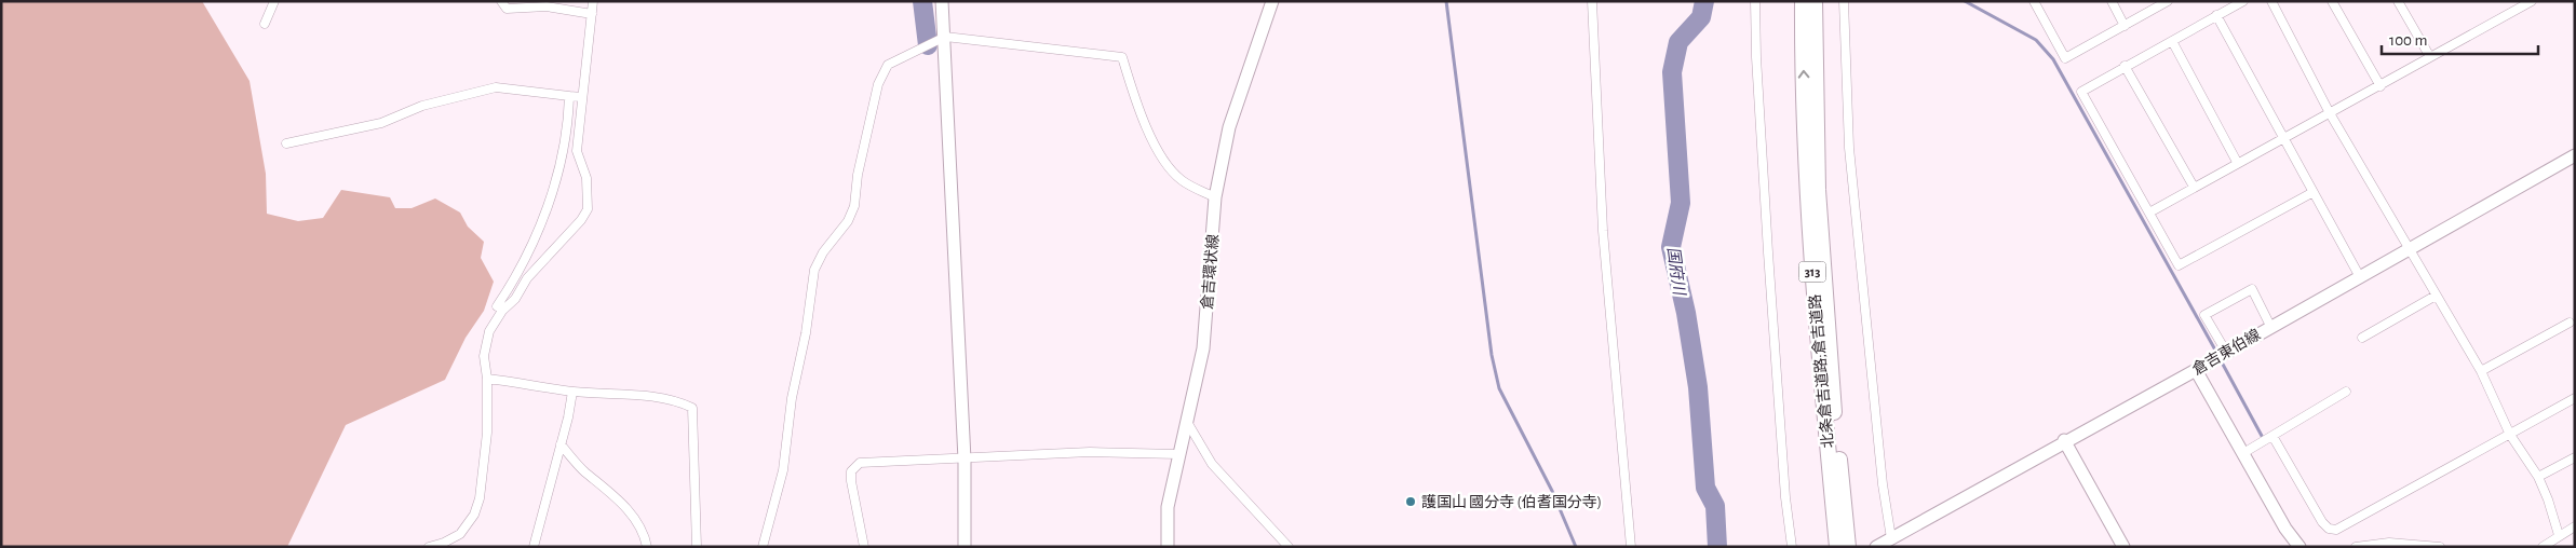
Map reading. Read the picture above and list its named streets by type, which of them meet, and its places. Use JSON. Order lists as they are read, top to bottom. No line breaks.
{"streets":{"highway":["313","北条倉吉道路;倉吉道路"],"main road":["倉吉環状線","倉吉東伯線"]},"water":["国府川"],"places":["護国山 國分寺 (伯耆国分寺)"],"scale_bar":"100 m"}
